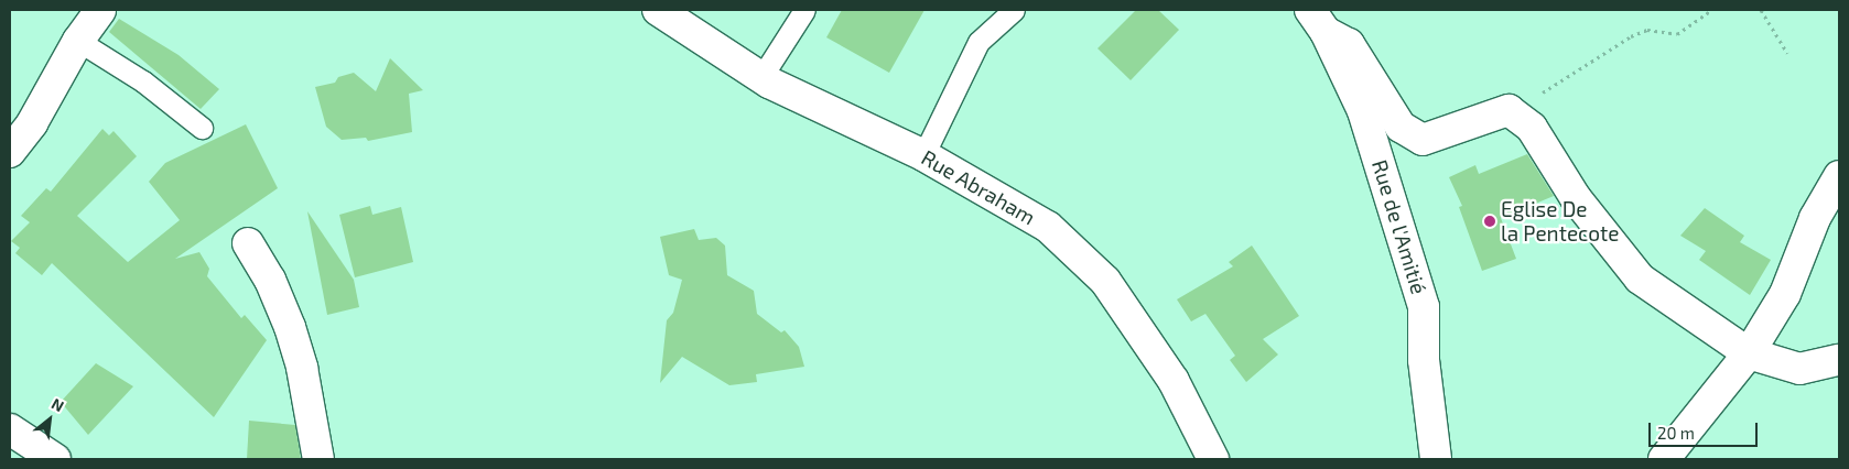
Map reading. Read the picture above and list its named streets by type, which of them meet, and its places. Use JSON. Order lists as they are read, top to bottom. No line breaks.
{"streets":{"street":["Rue Abraham","Rue de l'Amitié"]},"places":["Eglise De la Pentecote"],"scale_bar":"20 m","north":"top right"}
